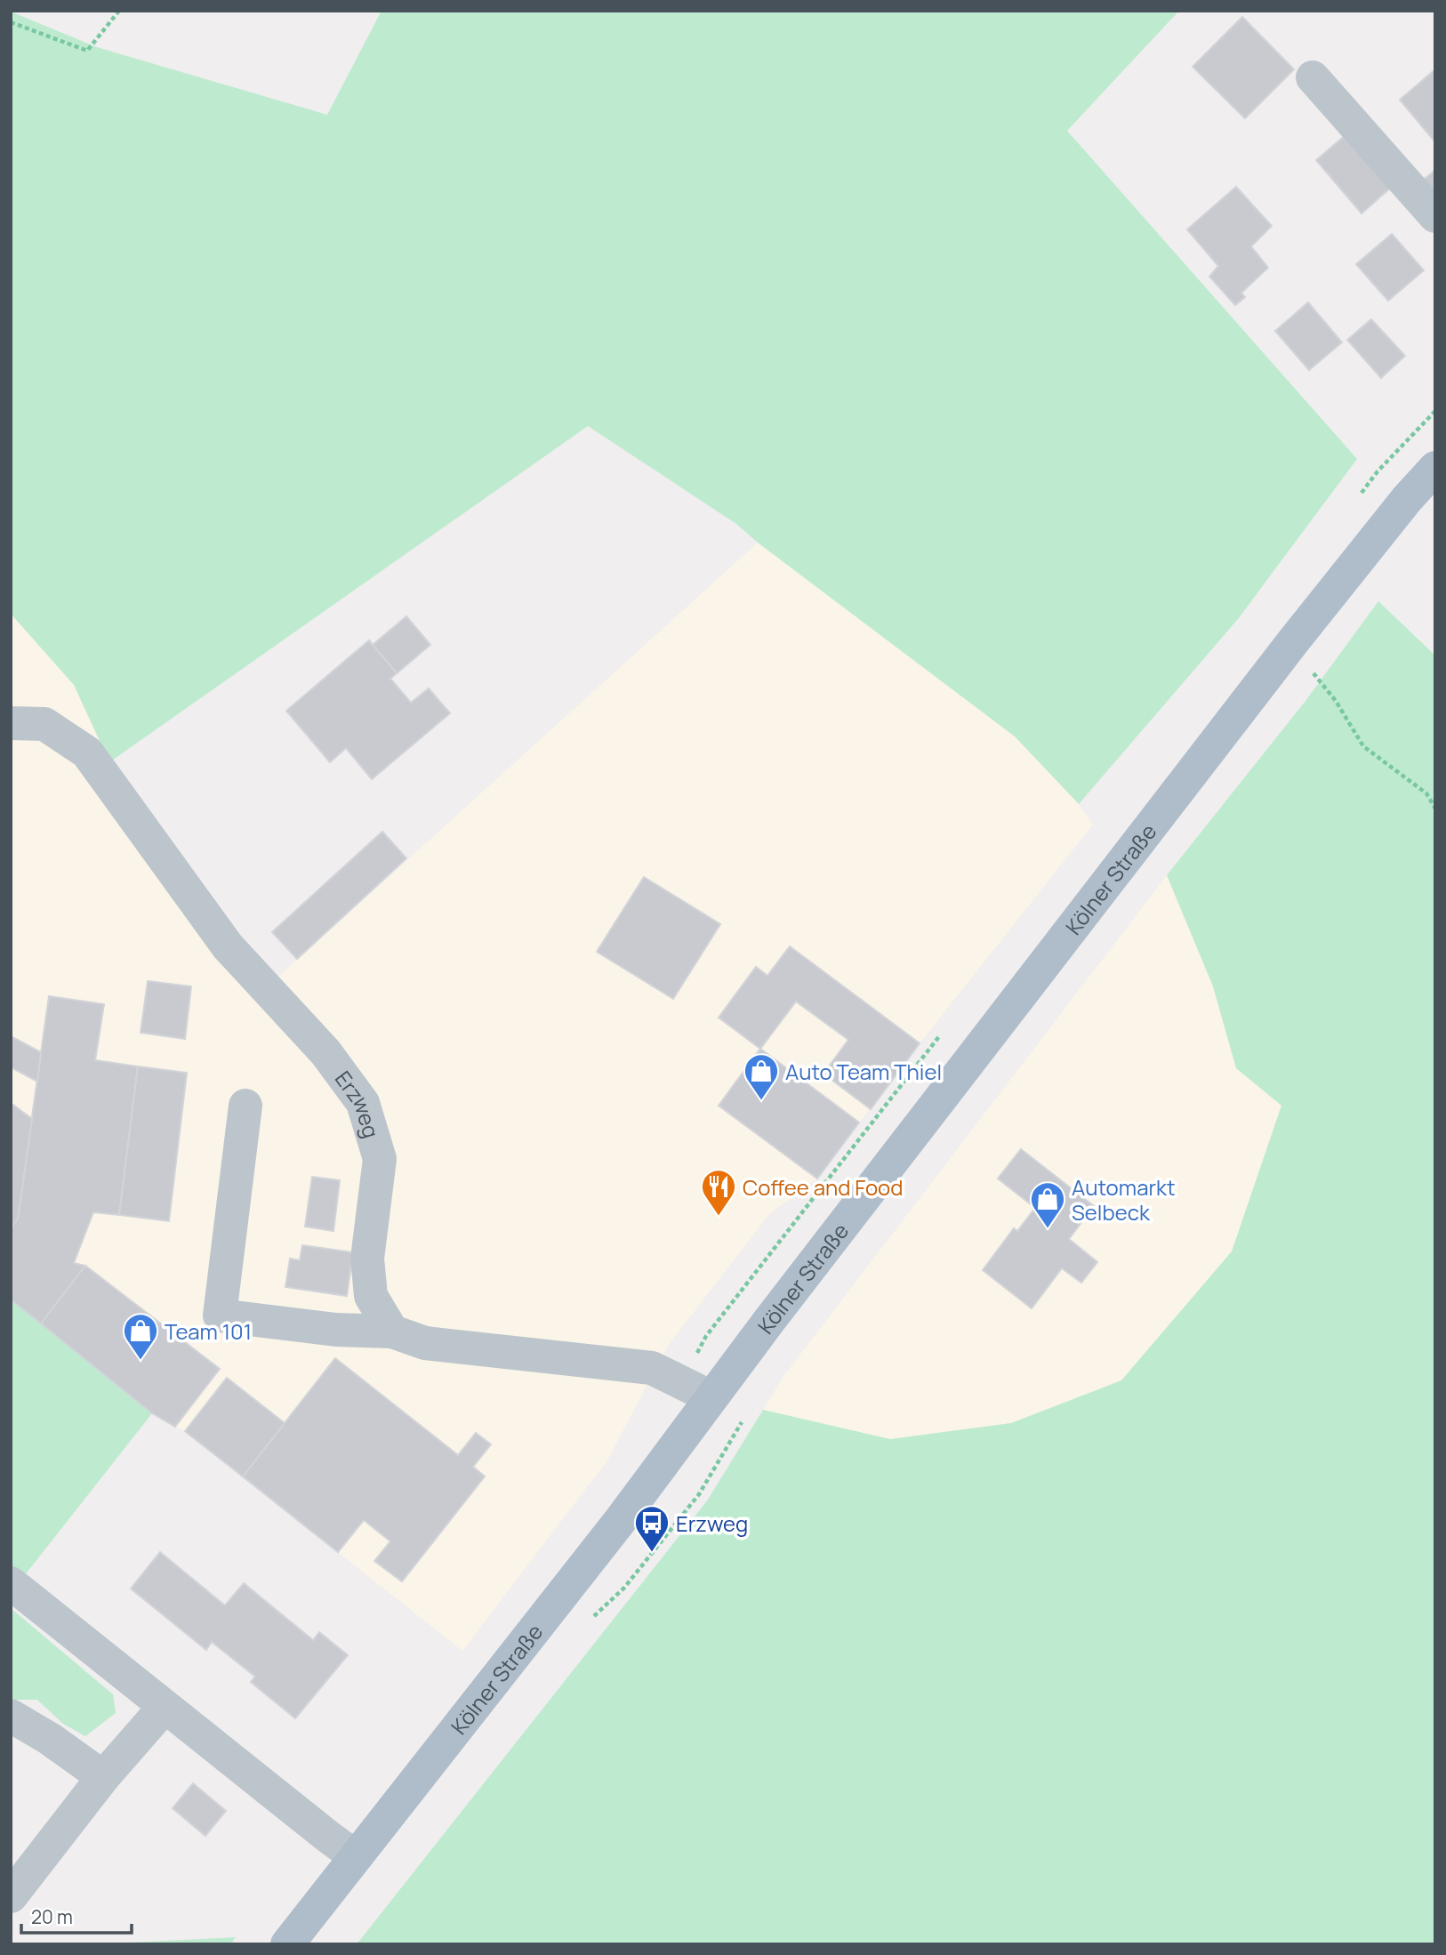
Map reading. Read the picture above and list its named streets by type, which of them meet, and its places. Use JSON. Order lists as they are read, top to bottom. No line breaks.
{"streets":{"main road":["Kölner Straße"],"lane":["Erzweg"]},"places":{"shop":["Auto Team Thiel","Automarkt Selbeck","Team 101"],"restaurant":["Coffee and Food"],"bus stop":["Erzweg"]},"scale_bar":"20 m"}
